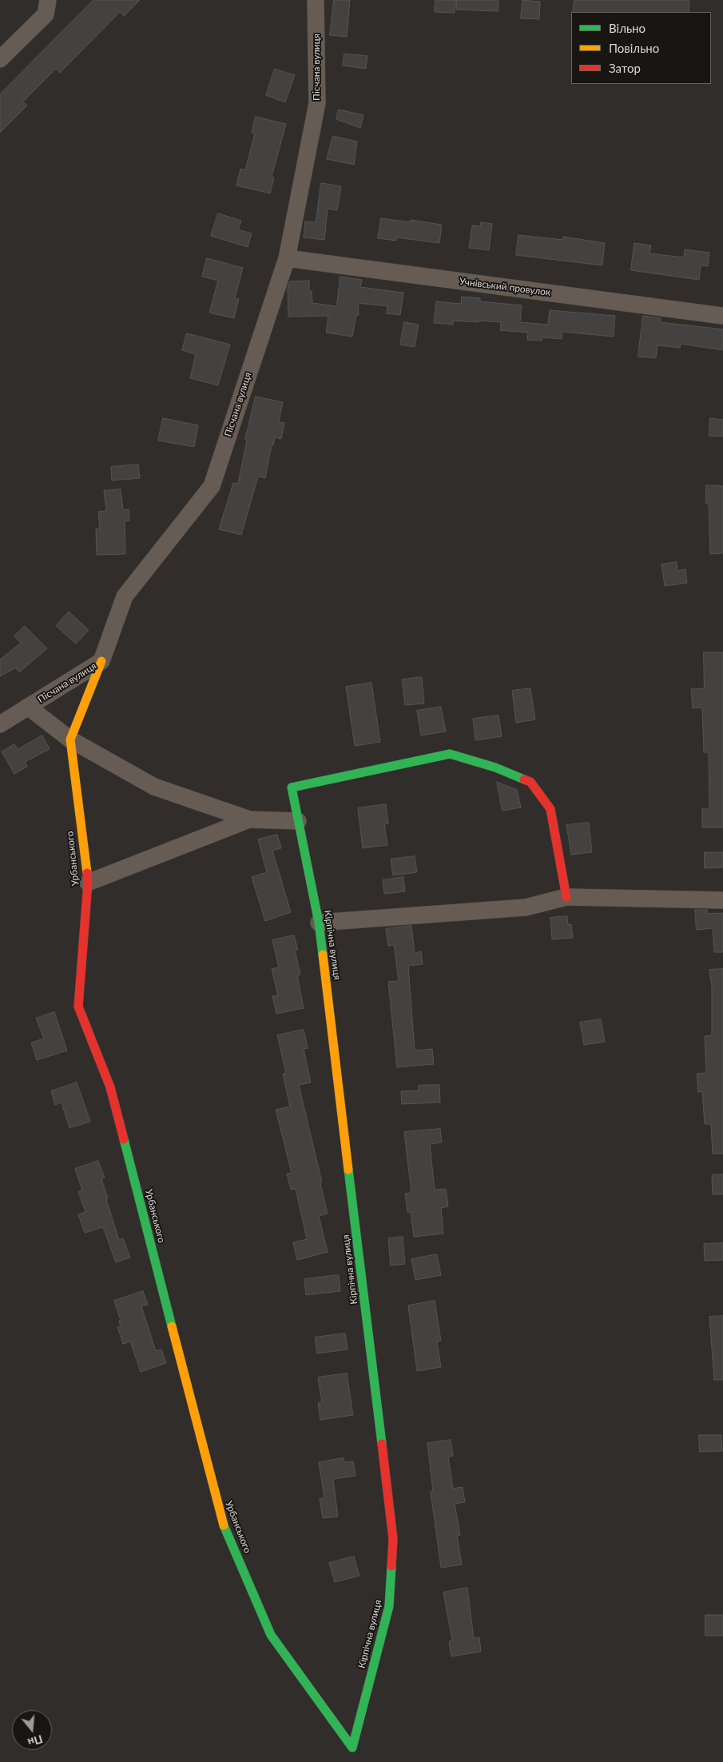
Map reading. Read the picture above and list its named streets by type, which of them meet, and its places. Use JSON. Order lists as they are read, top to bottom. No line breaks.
{"streets":{"street":["Пiсчана вулиця","Учнівський провулок","Урбанського","Кiрпiчна вулиця"]},"crossings":[["Пiсчана вулиця","Учнівський провулок"],["Пiсчана вулиця","Урбанського"],["Урбанського","Кiрпiчна вулиця"]],"legend":["Вільно","Повільно","Затор"],"north":"bottom"}
